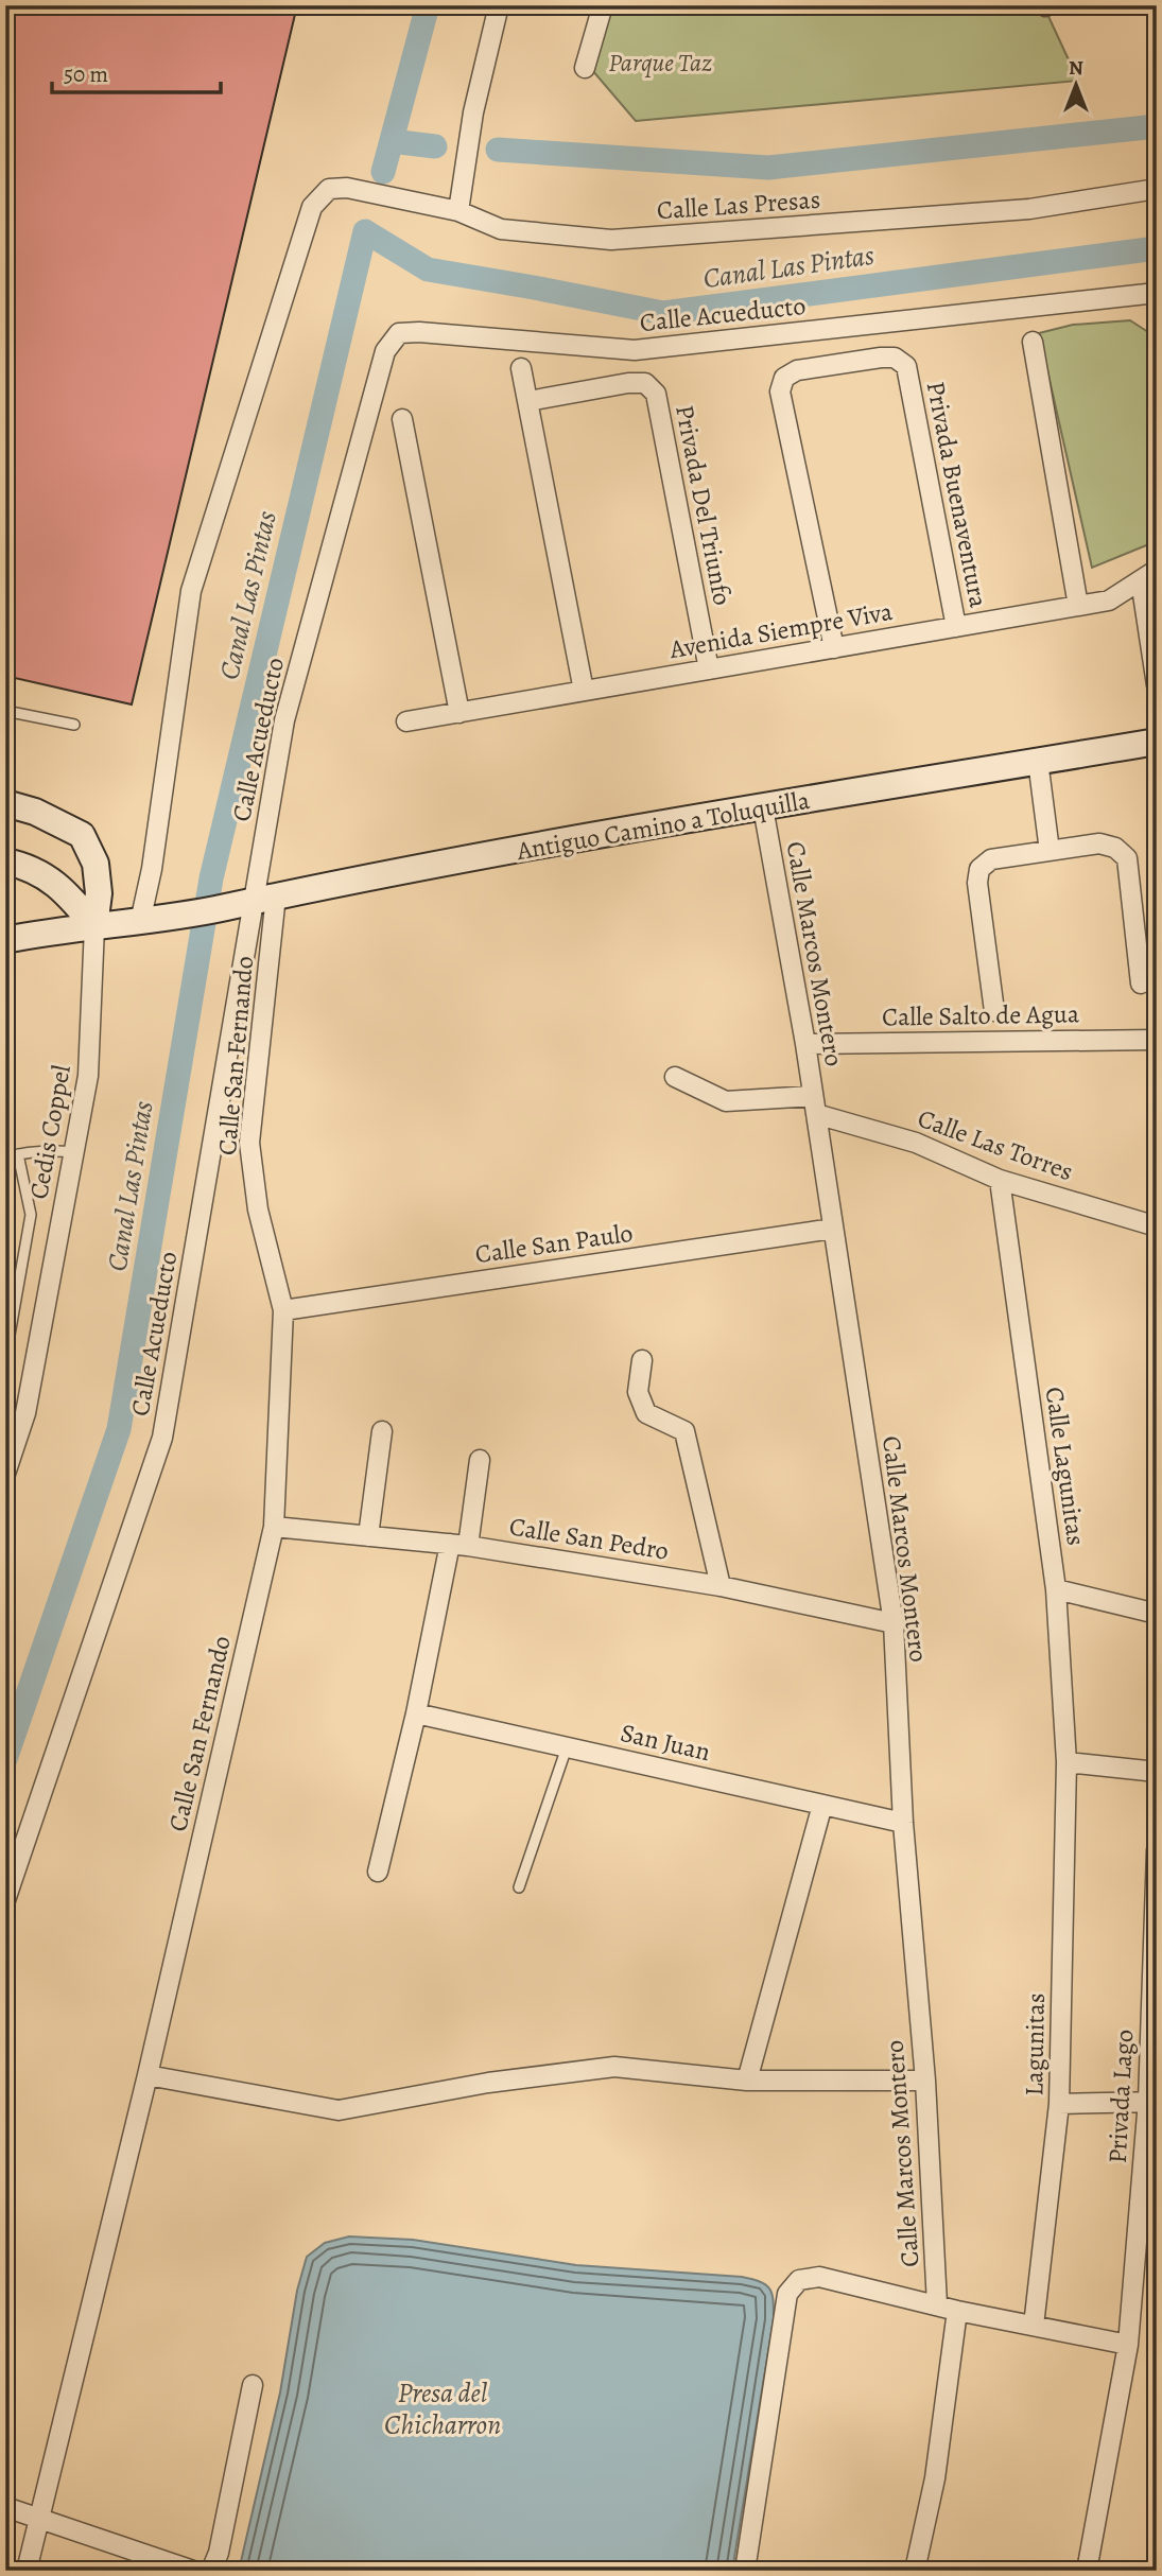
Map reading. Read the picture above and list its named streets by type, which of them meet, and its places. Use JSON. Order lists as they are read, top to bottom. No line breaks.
{"streets":{"street":["Calle Las Presas","Calle Acueducto","Privada Buenaventura","Privada Del Triunfo","Avenida Siempre Viva","Antiguo Camino a Toluquilla","Calle Marcos Montero","Calle Salto de Agua","Calle San Fernando","Cedis Coppel","Calle Las Torres","Calle San Paulo","Calle Lagunitas","Calle San Pedro","San Juan","Lagunitas","Privada Lago"]},"crossings":[["Calle Las Presas","Antiguo Camino a Toluquilla"],["Calle Acueducto","Antiguo Camino a Toluquilla"],["Calle Acueducto","Calle San Fernando"],["Privada Buenaventura","Avenida Siempre Viva"],["Privada Del Triunfo","Avenida Siempre Viva"],["Antiguo Camino a Toluquilla","Calle Marcos Montero"],["Antiguo Camino a Toluquilla","Calle San Fernando"],["Antiguo Camino a Toluquilla","Cedis Coppel"],["Calle Marcos Montero","Calle Salto de Agua"],["Calle Marcos Montero","Calle Las Torres"],["Calle Marcos Montero","Calle San Paulo"],["Calle Marcos Montero","Calle San Pedro"],["Calle Marcos Montero","San Juan"],["Calle San Fernando","Calle San Paulo"],["Calle San Fernando","Calle San Pedro"],["Calle Las Torres","Calle Lagunitas"],["Calle Lagunitas","Lagunitas"]],"water":["Canal Las Pintas","Presa del Chicharron"],"parks":["Parque Taz"],"scale_bar":"50 m","north":"top"}
